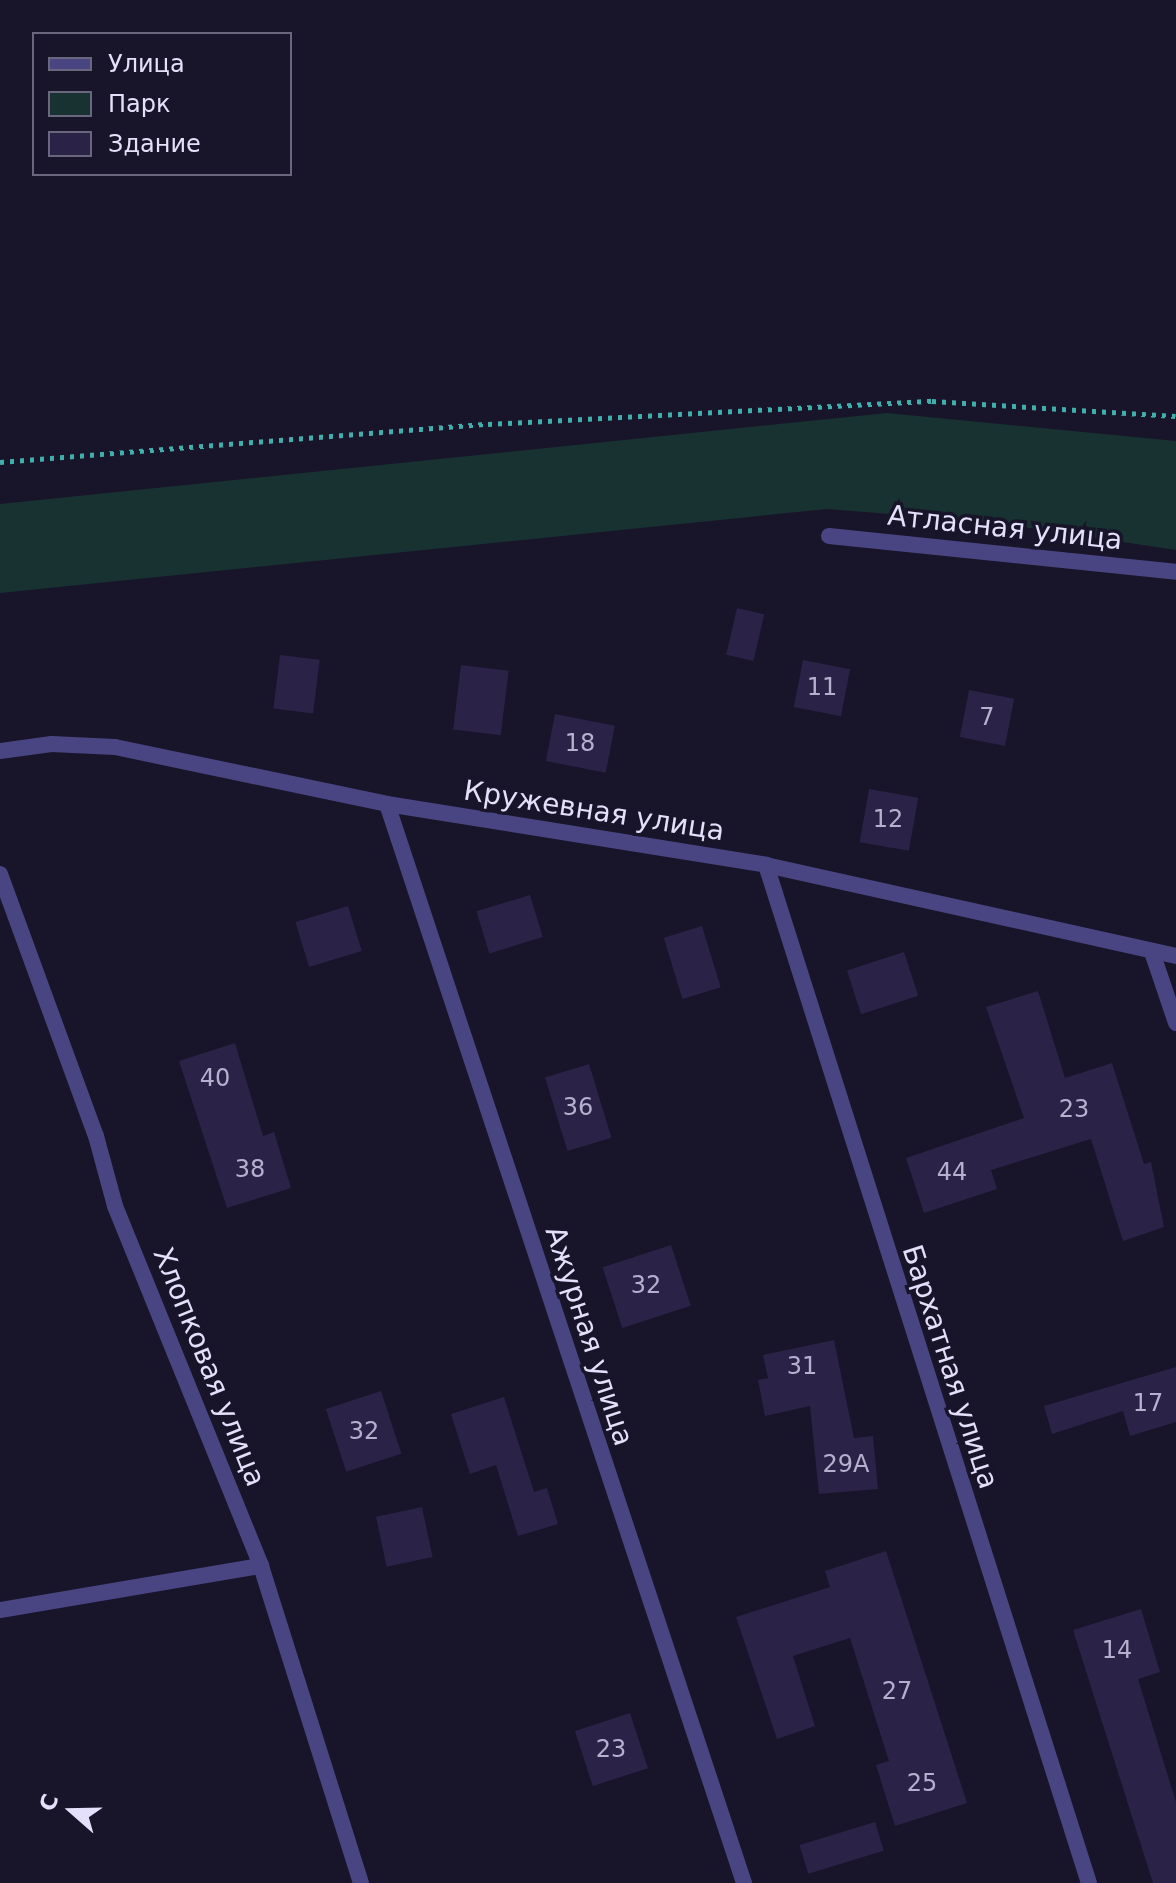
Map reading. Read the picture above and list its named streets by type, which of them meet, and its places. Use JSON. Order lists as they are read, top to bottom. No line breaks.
{"streets":{"street":["Атласная улица","Кружевная улица","Ажурная улица","Хлопковая улица","Бархатная улица"]},"crossings":[["Кружевная улица","Ажурная улица"],["Кружевная улица","Бархатная улица"]],"house_numbers":["11","7","18","12","40","36","23","38","44","32","31","17","32","29А","14","27","23","25"],"legend":["Улица","Парк","Здание"],"north":"left"}
